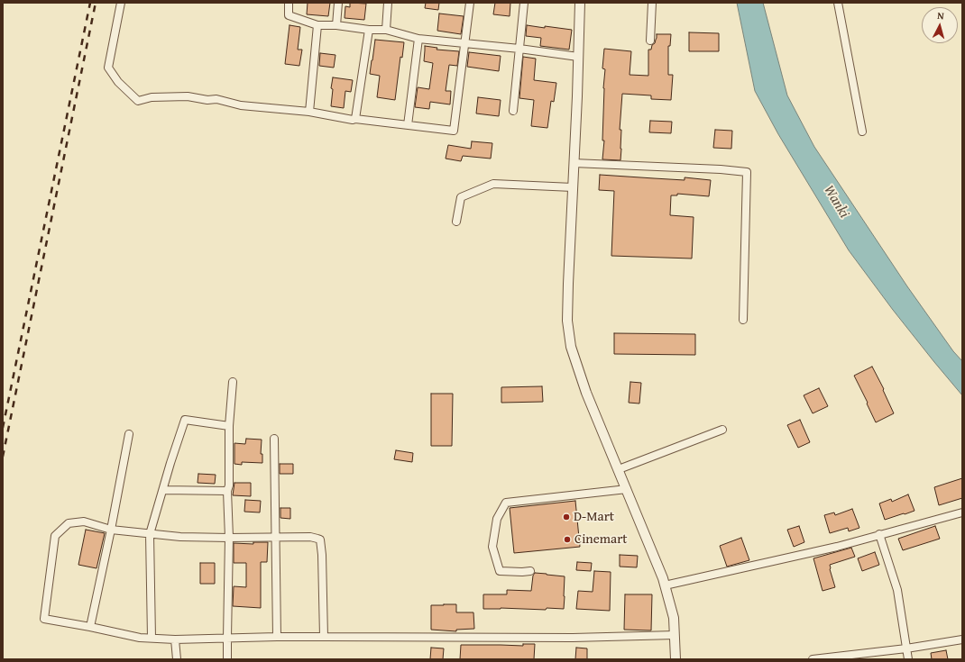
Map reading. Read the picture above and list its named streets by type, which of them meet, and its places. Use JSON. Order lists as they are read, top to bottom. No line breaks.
{"water":["Wanki"],"places":["D-Mart","Cinemart"],"north":"top"}
